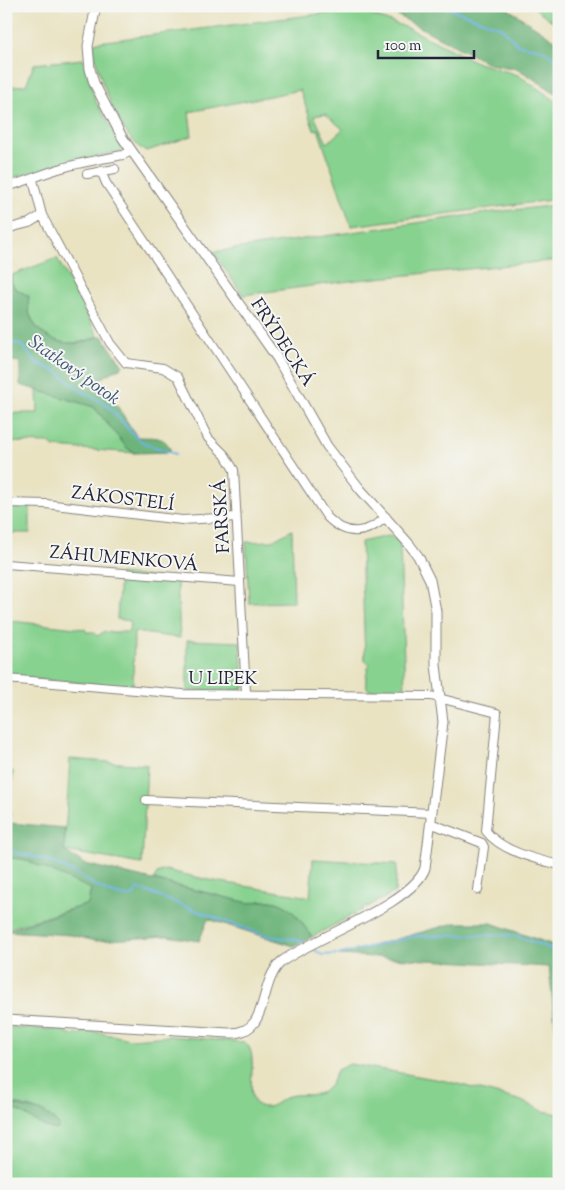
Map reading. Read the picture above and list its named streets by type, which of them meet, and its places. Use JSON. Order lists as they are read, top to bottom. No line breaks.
{"streets":{"street":["FRÝDECKÁ","ZÁKOSTELÍ","FARSKÁ","ZÁHUMENKOVÁ","U LIPEK"]},"crossings":[["FRÝDECKÁ","U LIPEK"],["ZÁKOSTELÍ","FARSKÁ"],["FARSKÁ","ZÁHUMENKOVÁ"],["FARSKÁ","U LIPEK"]],"water":["Statkový potok"],"scale_bar":"100 m"}
